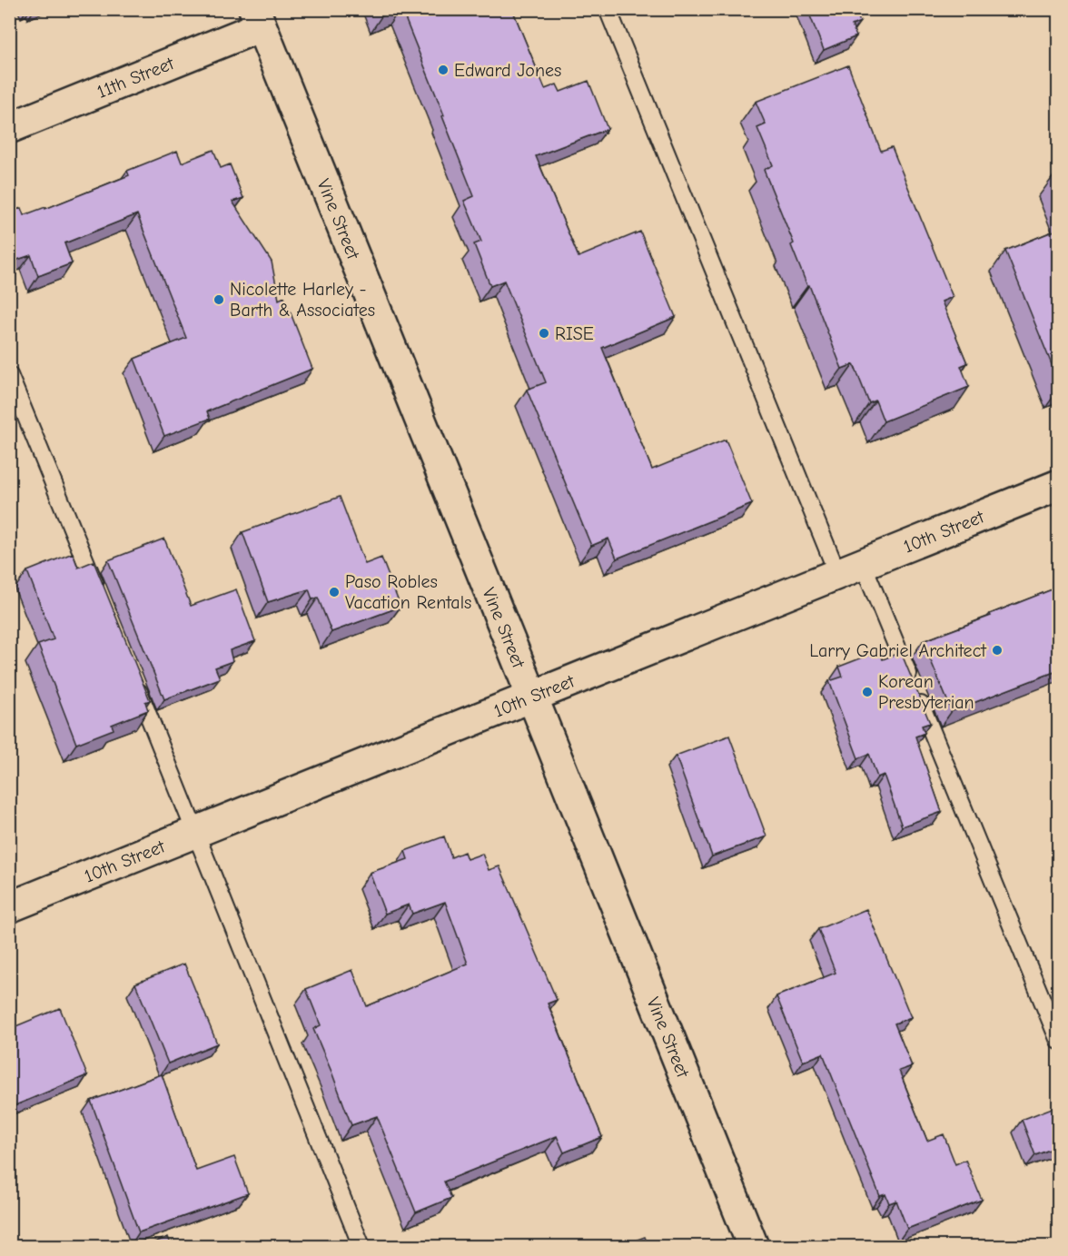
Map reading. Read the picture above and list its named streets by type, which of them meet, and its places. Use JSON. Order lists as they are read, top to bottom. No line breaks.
{"streets":{"street":["11th Street","Vine Street","10th Street"]},"crossings":[["11th Street","Vine Street"],["Vine Street","10th Street"]],"places":["Edward Jones","Nicolette Harley - Barth & Associates","RISE","Paso Robles Vacation Rentals","Larry Gabriel Architect","Korean Presbyterian"]}
